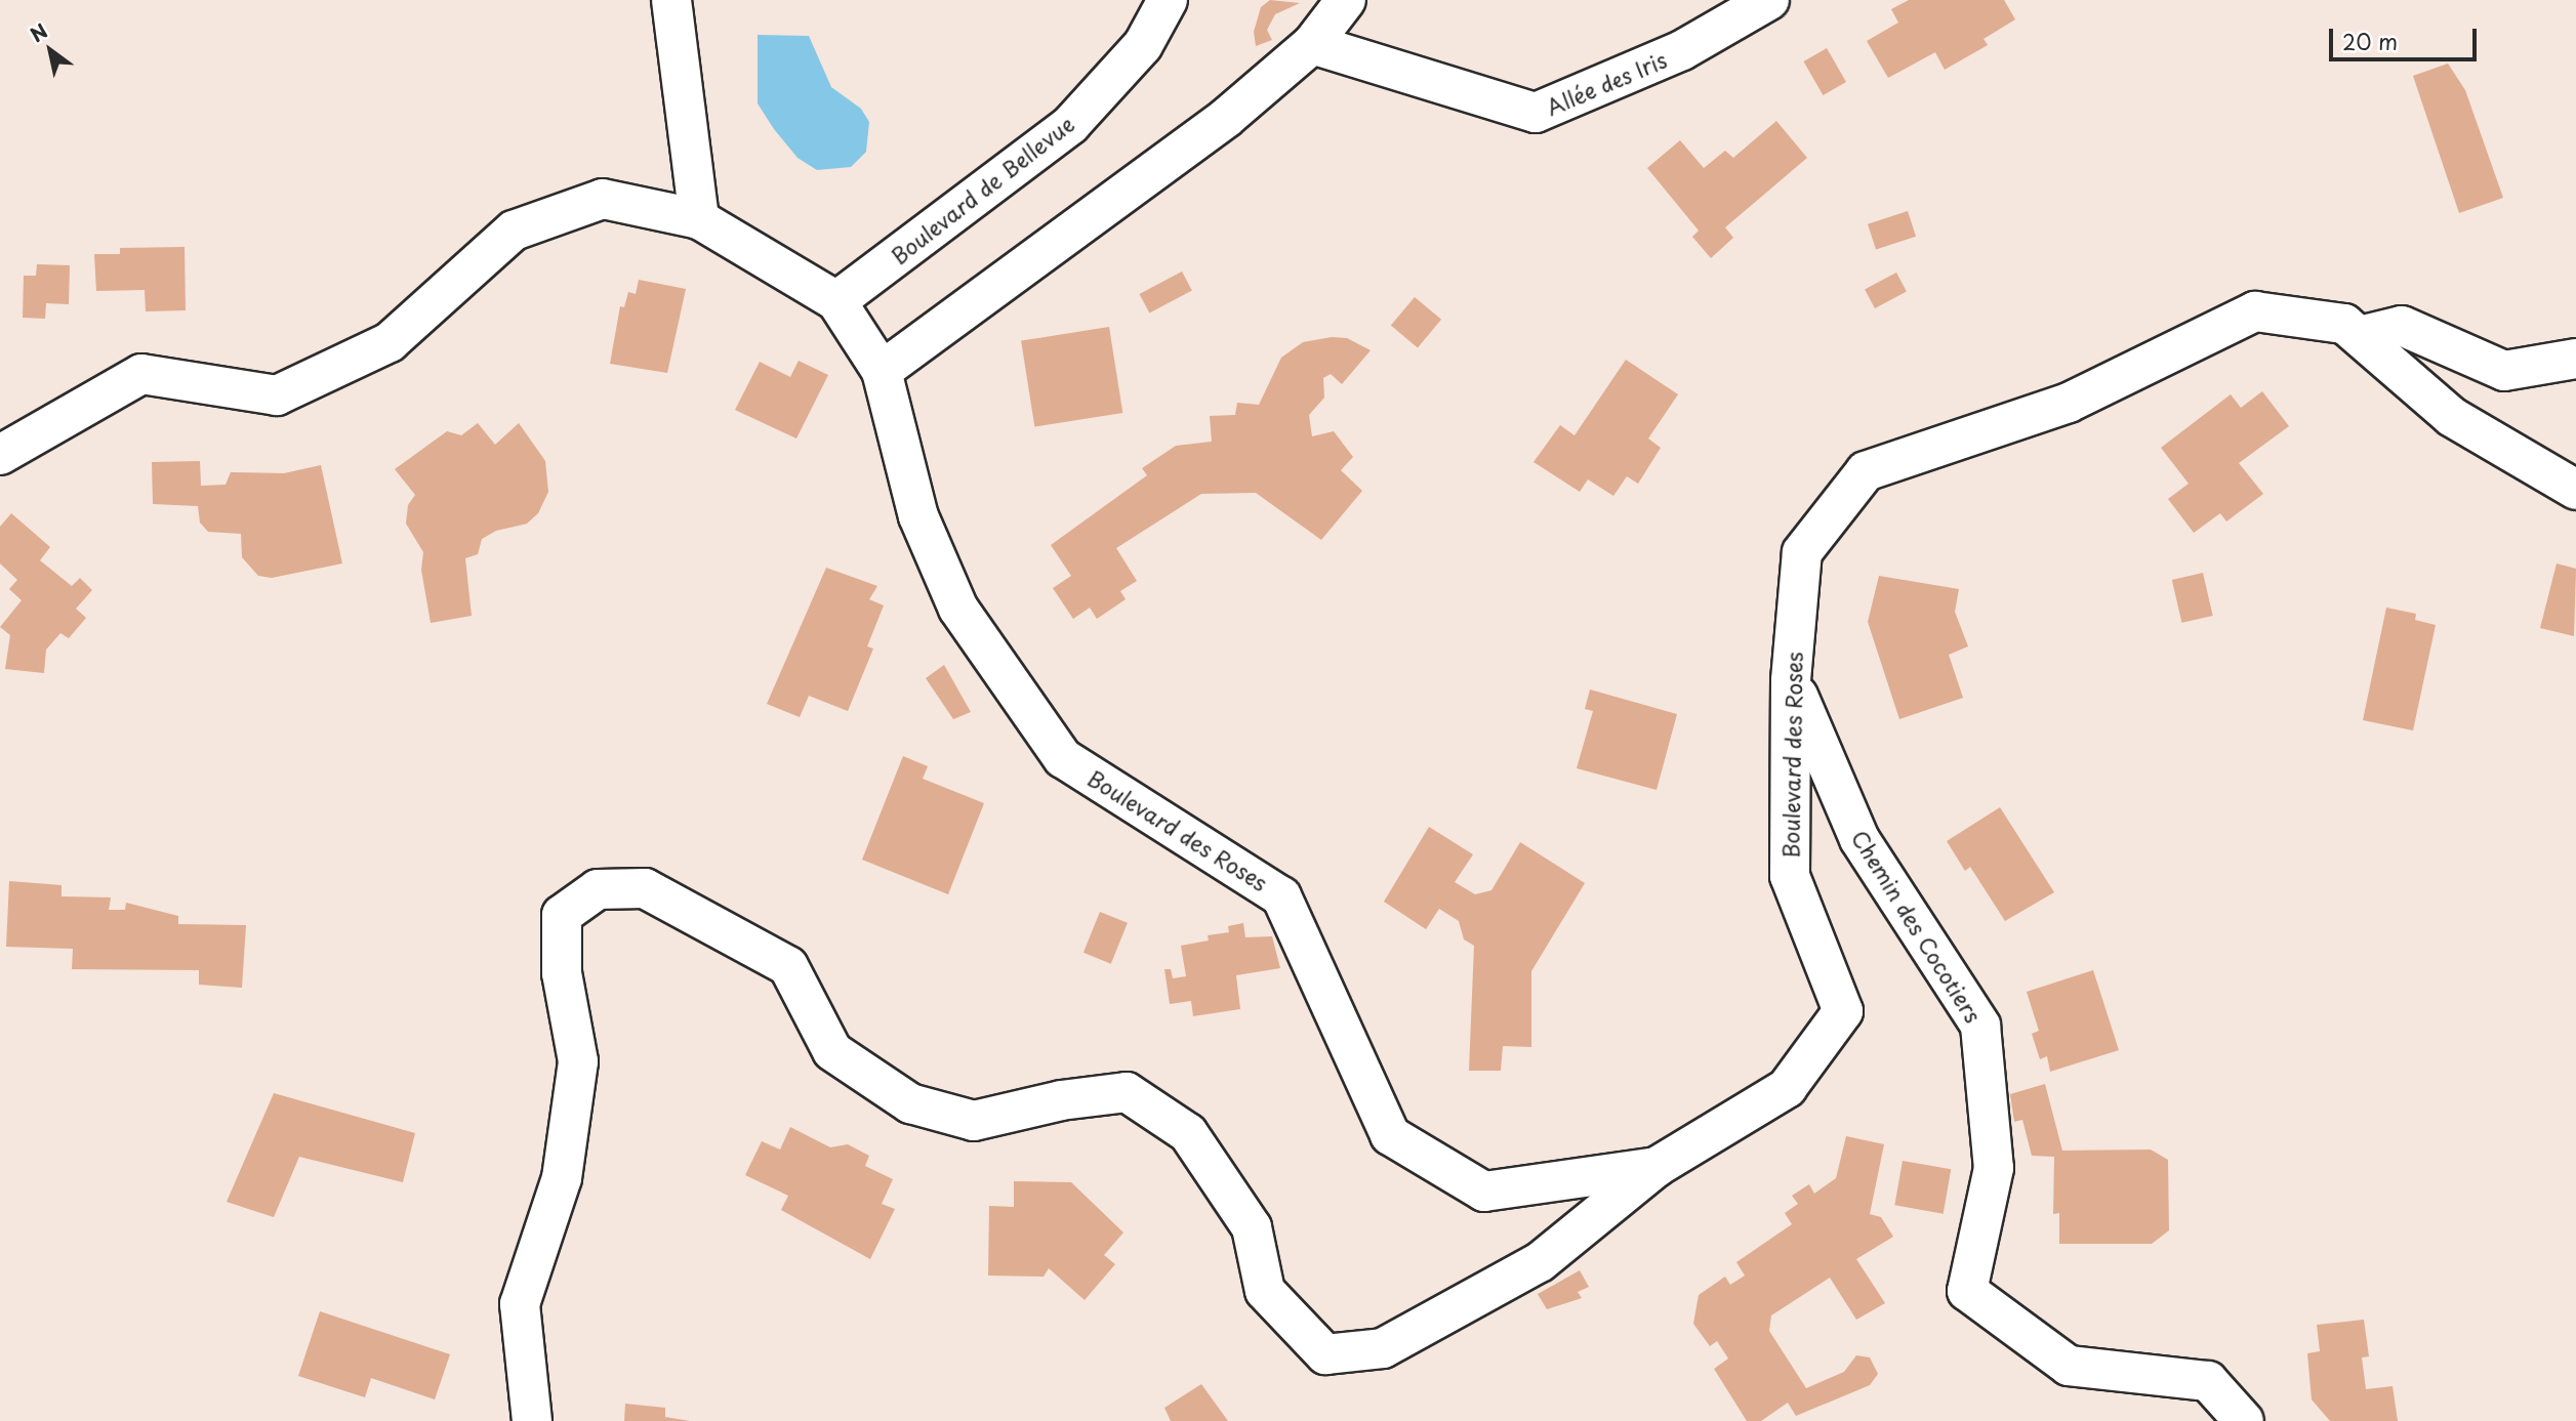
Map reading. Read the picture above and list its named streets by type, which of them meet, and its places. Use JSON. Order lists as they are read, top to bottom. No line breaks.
{"streets":{"street":["Allée des Iris","Boulevard de Bellevue","Boulevard des Roses","Chemin des Cocotiers"]},"crossings":[["Boulevard de Bellevue","Boulevard des Roses"],["Boulevard des Roses","Chemin des Cocotiers"]],"scale_bar":"20 m","north":"top left"}
